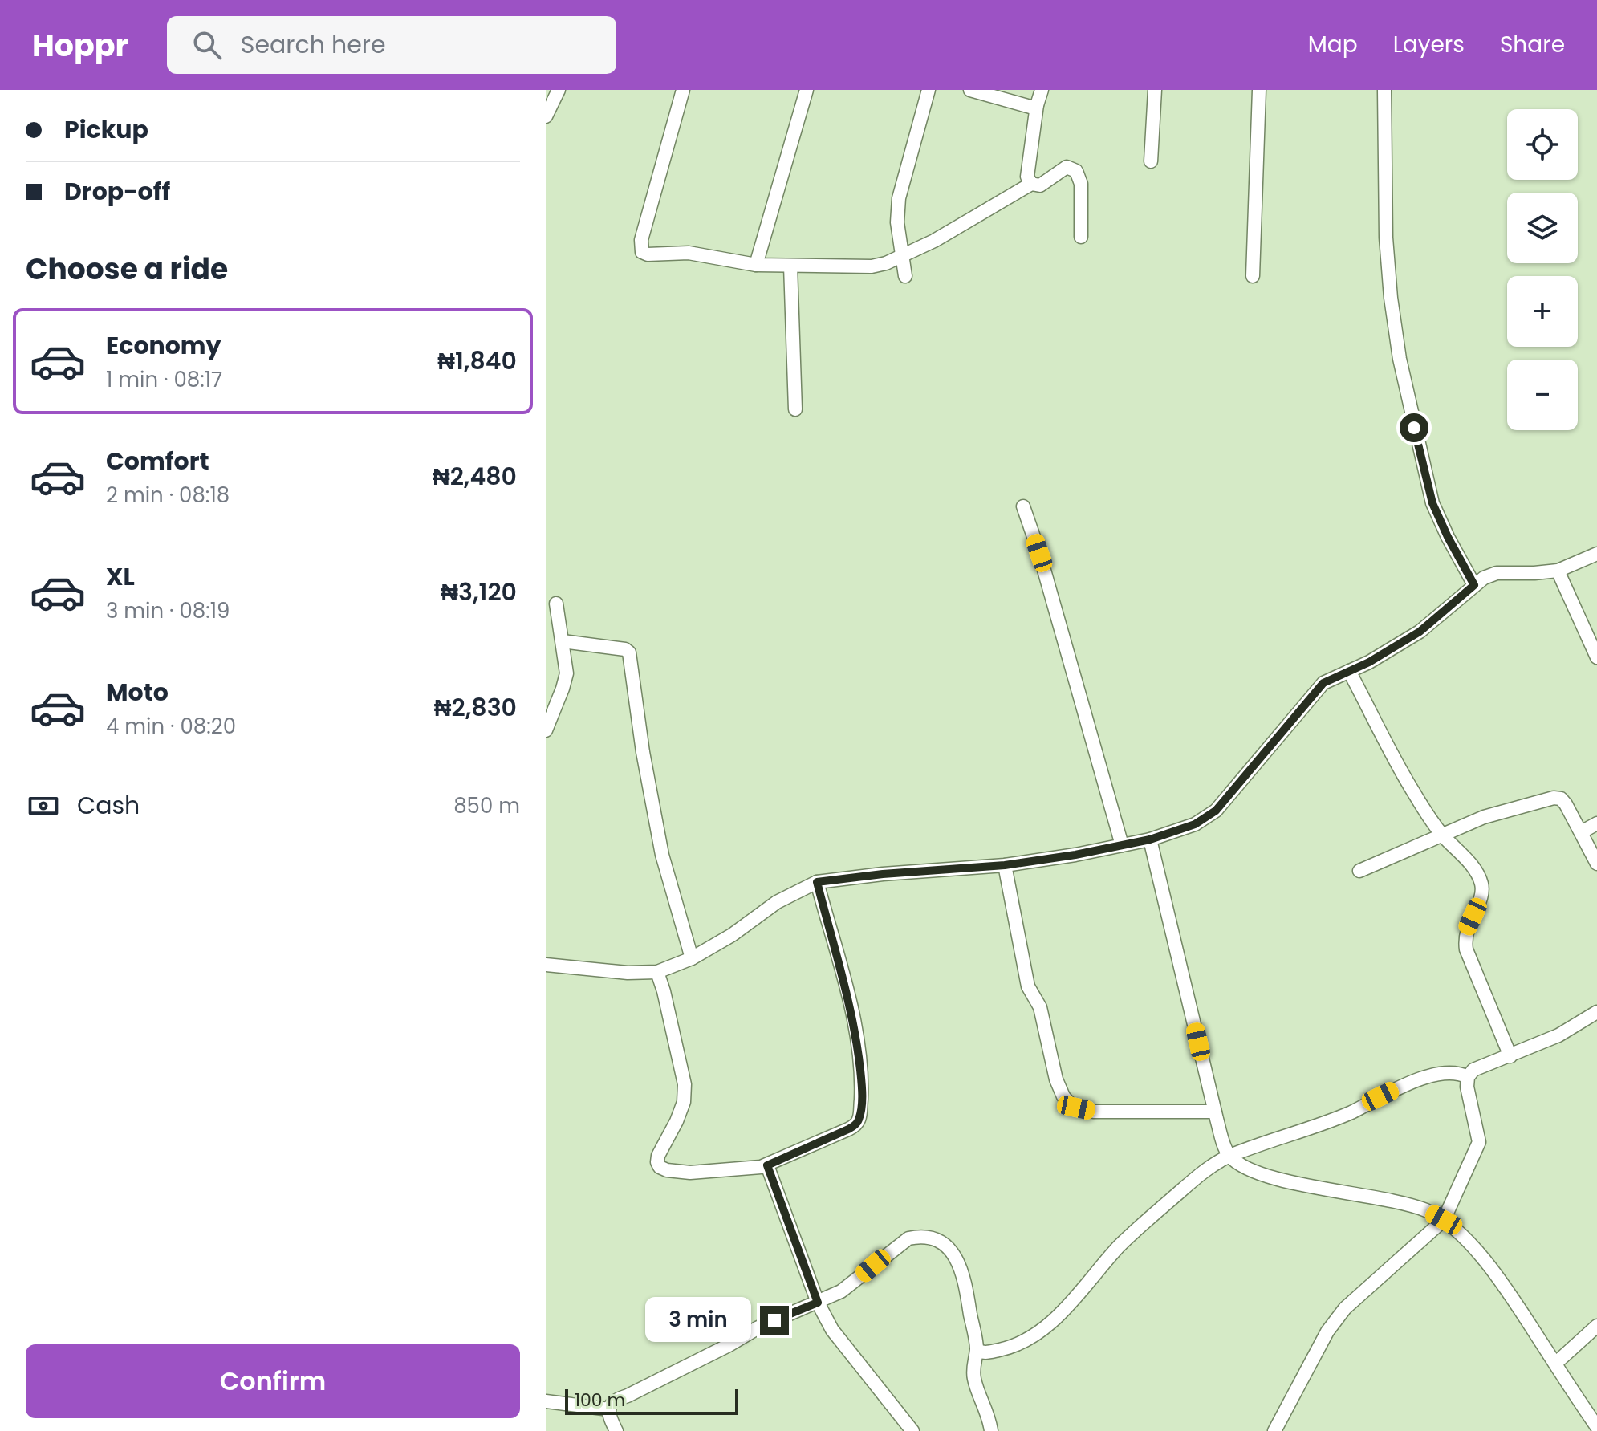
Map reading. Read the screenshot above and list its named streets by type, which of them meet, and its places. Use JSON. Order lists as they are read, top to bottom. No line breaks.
{"scale_bar":"100 m","page":{"header":"Hoppr","search":"Search here","nav":["Map","Layers","Share"],"banner":["Pickup","Drop-off"],"map_buttons":["+","−"],"heading":"Choose a ride","list":[{"name":"Economy","note":"1 min · 08:17","value":"₦1,840"},{"name":"Comfort","note":"2 min · 08:18","value":"₦2,480"},{"name":"XL","note":"3 min · 08:19","value":"₦3,120"},{"name":"Moto","note":"4 min · 08:20","value":"₦2,830"}],"pay":["Cash","850 m"],"bubble":"3 min","buttons":"Confirm","scale":"100 m"}}
